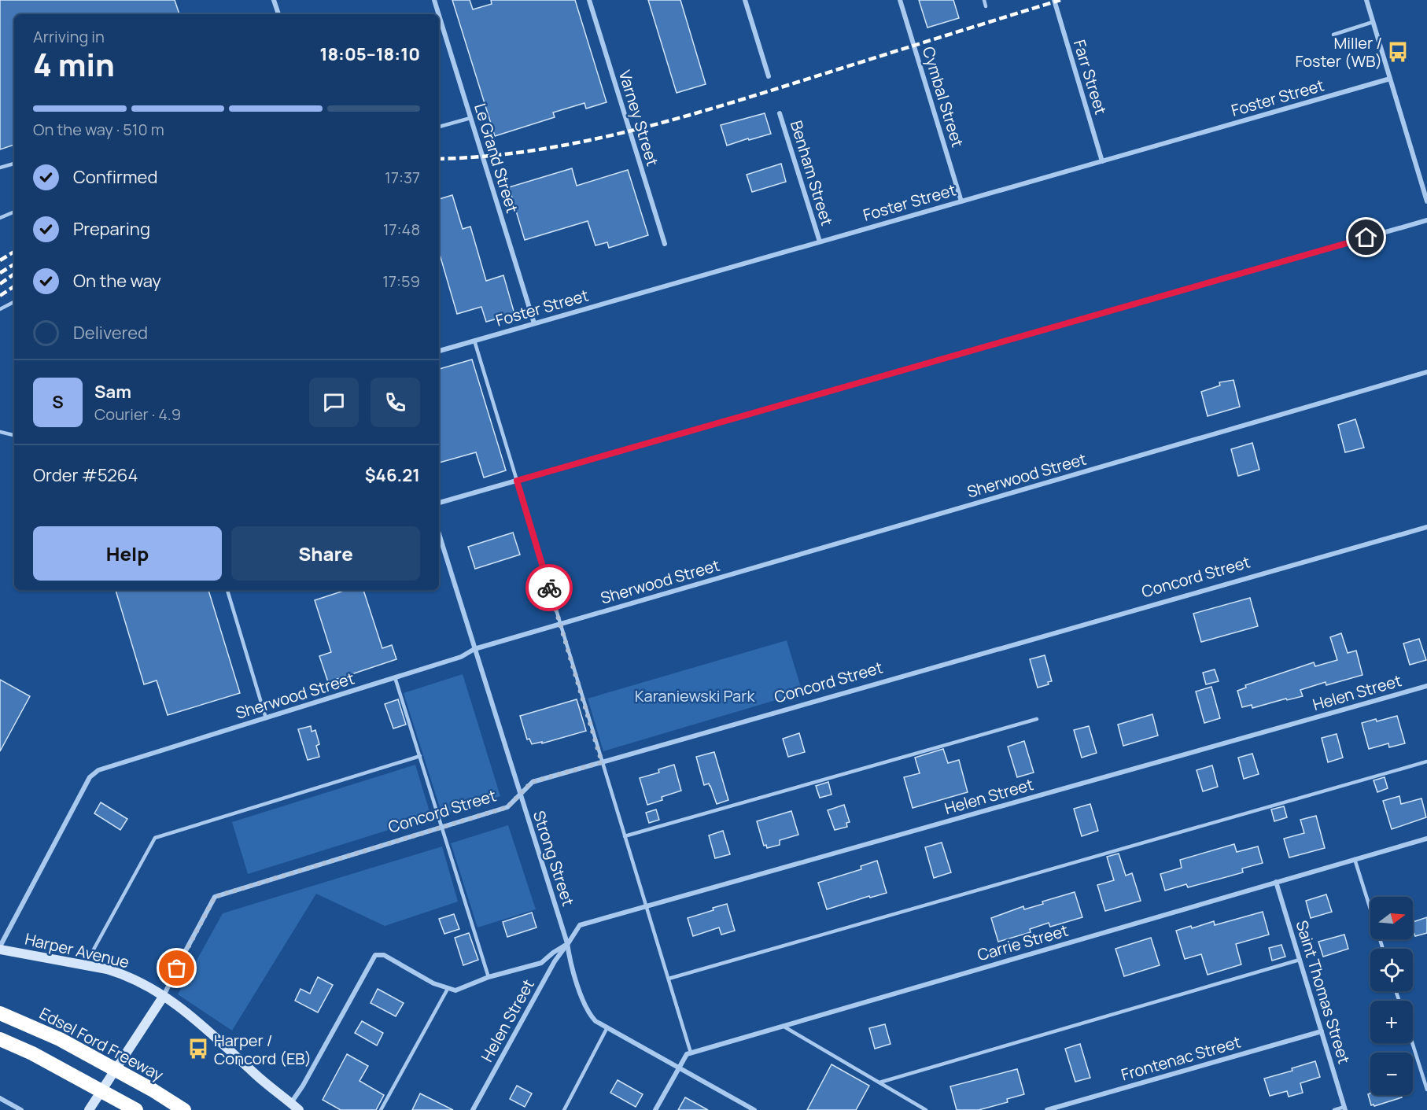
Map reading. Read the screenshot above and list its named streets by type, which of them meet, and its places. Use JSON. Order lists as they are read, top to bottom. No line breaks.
{"streets":{"highway":["Edsel Ford Freeway"],"street":["Farr Street","Cymbal Street","Foster Street","Varney Street","Le Grand Street","Benham Street","Sherwood Street","Concord Street","Helen Street","Strong Street","Carrie Street","Harper Avenue","Saint Thomas Street","Frontenac Street"]},"crossings":[["Farr Street","Foster Street"],["Cymbal Street","Foster Street"],["Foster Street","Le Grand Street"],["Foster Street","Benham Street"],["Sherwood Street","Strong Street"],["Sherwood Street","Harper Avenue"],["Concord Street","Strong Street"],["Concord Street","Harper Avenue"],["Helen Street","Strong Street"],["Carrie Street","Saint Thomas Street"],["Saint Thomas Street","Frontenac Street"]],"parks":["Karaniewski Park"],"places":{"bus stop":["Miller / Foster (WB)","Harper / Concord (EB)"]},"north":"right","page":{"heading":["4 min","Arriving in","18:05–18:10"],"panel":["Sam","Courier · 4.9","Order #5264","$46.21"],"bar":"On the way · 510 m","list":[["Confirmed","17:37"],["Preparing","17:48"],["On the way","17:59"],"Delivered"],"round":"S","buttons":["Help","Share"],"map_buttons":["+","−"]}}
